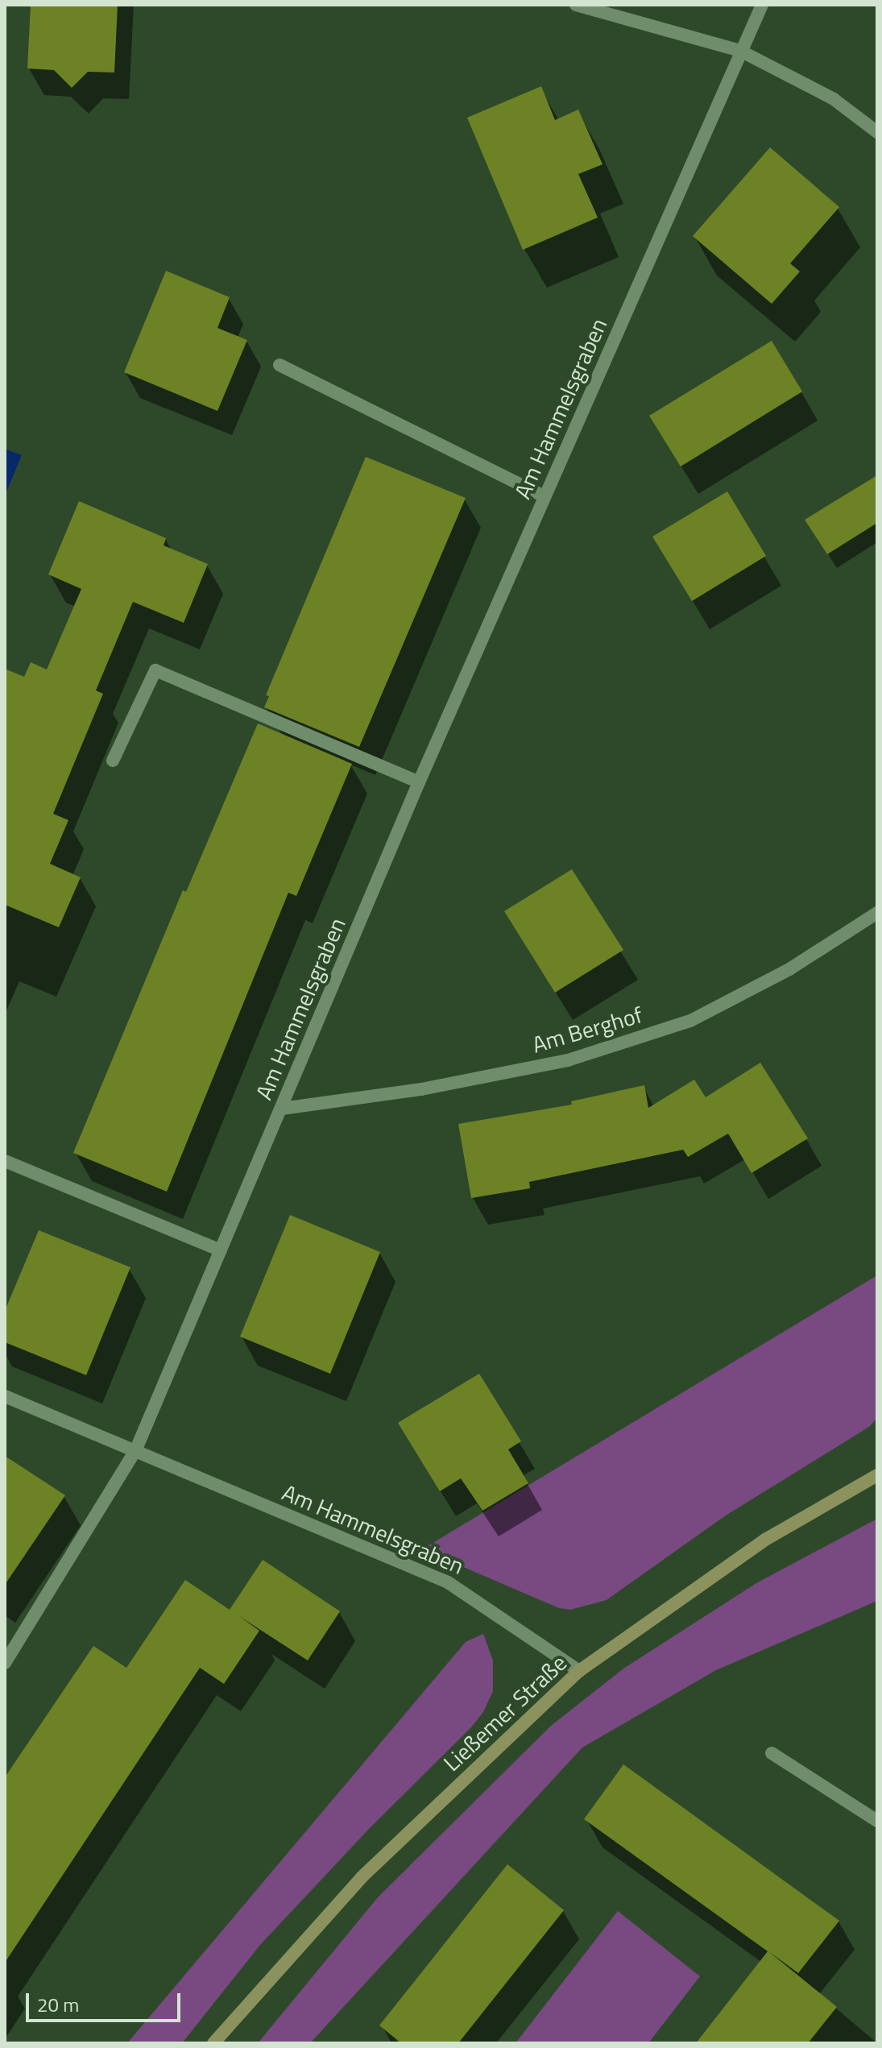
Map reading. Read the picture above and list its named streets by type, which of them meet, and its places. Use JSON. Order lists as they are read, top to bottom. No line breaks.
{"streets":{"street":["Am Hammelsgraben","Am Berghof","Ließemer Straße"]},"crossings":[["Am Hammelsgraben","Am Berghof"],["Am Hammelsgraben","Ließemer Straße"]],"scale_bar":"20 m"}
